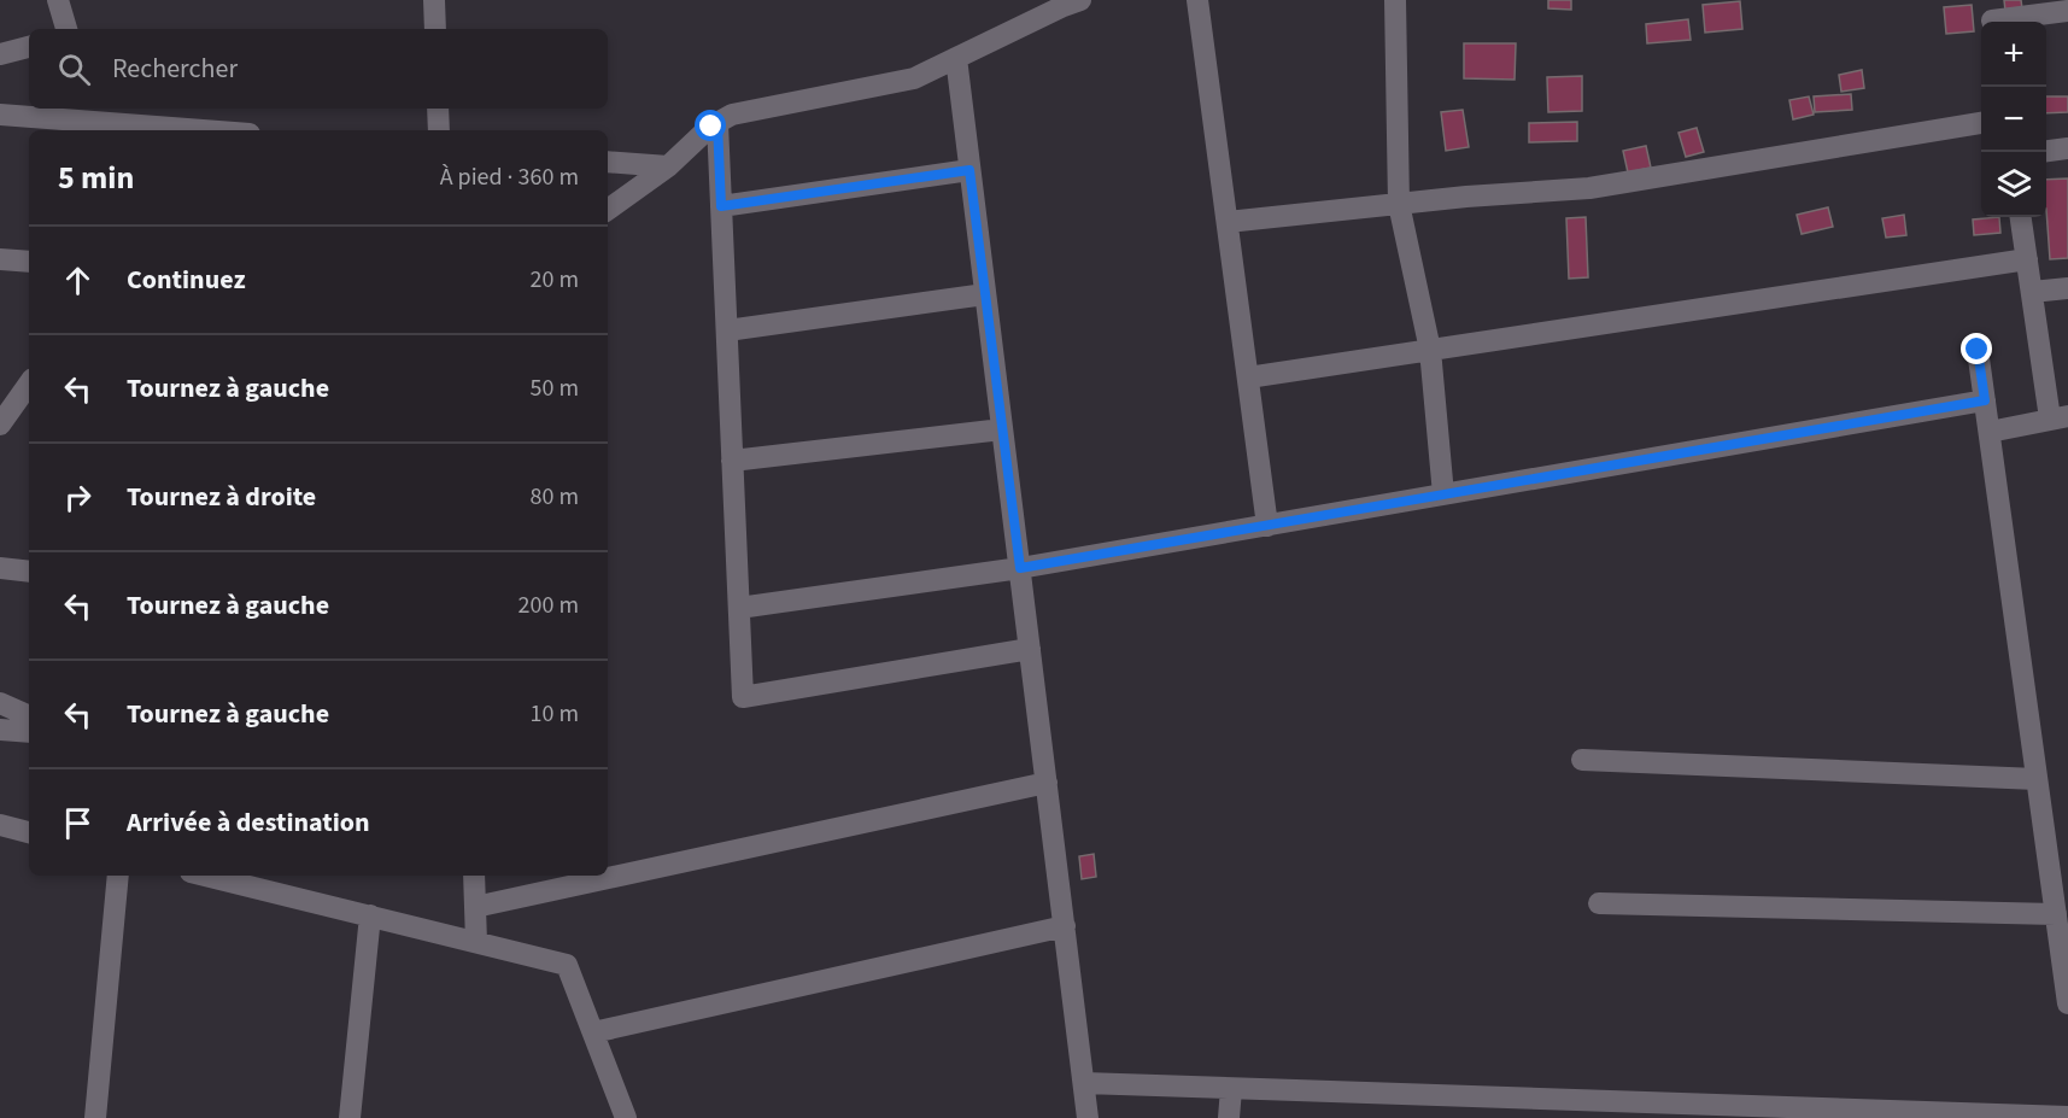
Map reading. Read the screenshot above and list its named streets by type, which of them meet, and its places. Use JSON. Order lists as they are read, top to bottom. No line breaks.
{"page":{"map_buttons":["+","−"],"search":"Rechercher","heading":["5 min","À pied · 360 m"],"list":[["Continuez","20 m"],["Tournez à gauche","50 m"],["Tournez à droite","80 m"],["Tournez à gauche","200 m"],["Tournez à gauche","10 m"],"Arrivée à destination"]}}
